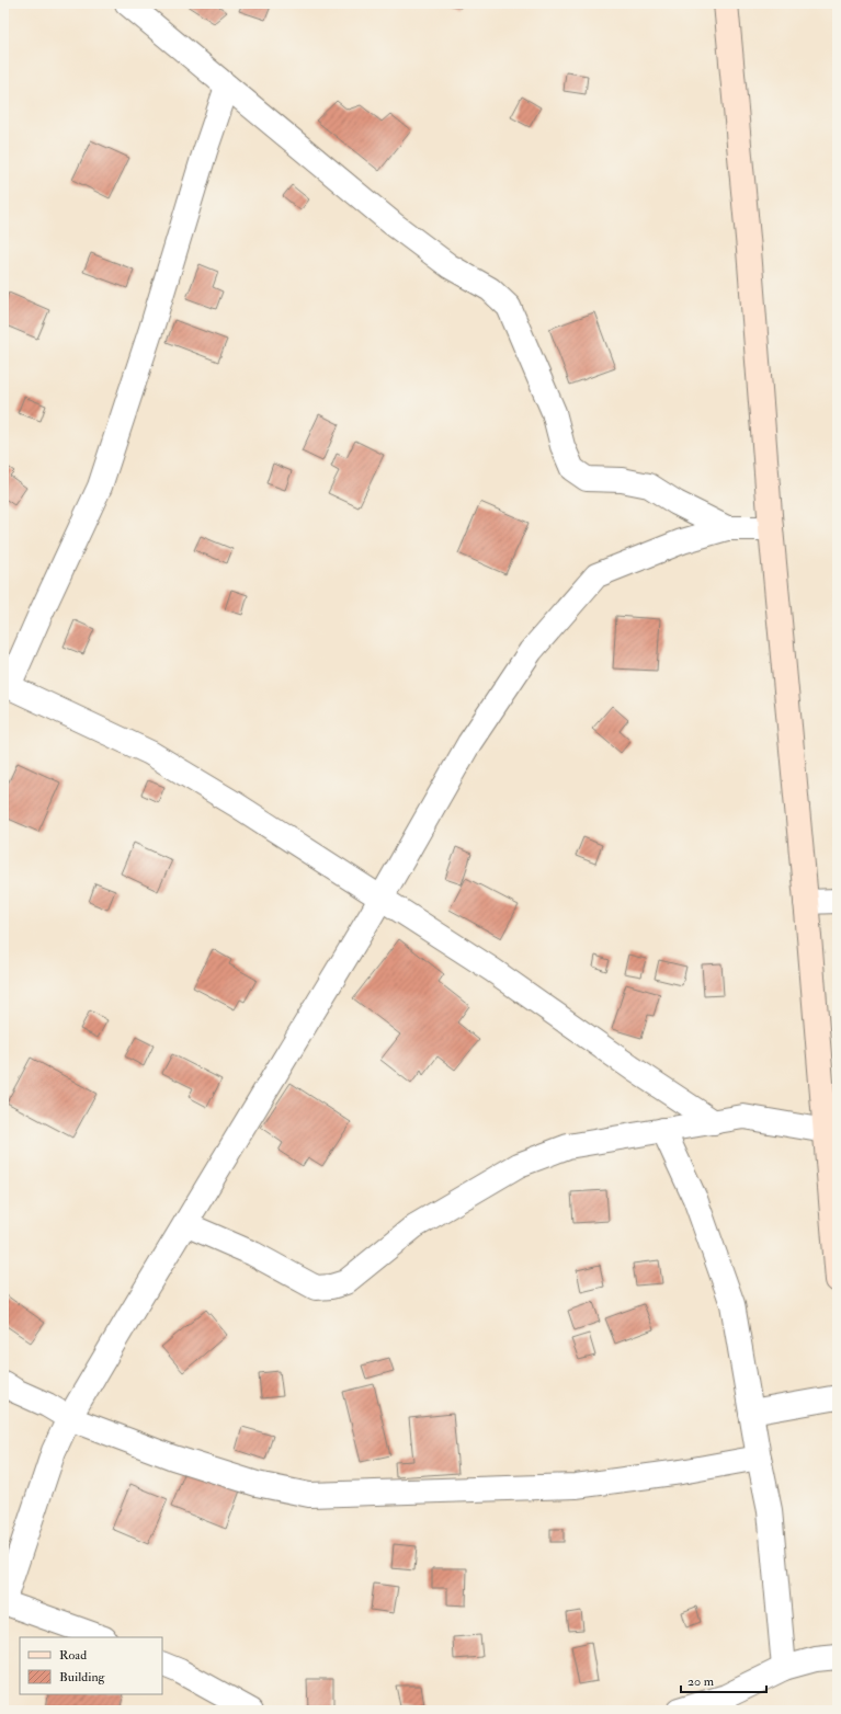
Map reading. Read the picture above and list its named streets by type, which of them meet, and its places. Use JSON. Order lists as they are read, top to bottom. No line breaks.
{"legend":["Road","Building"],"scale_bar":"20 m"}
